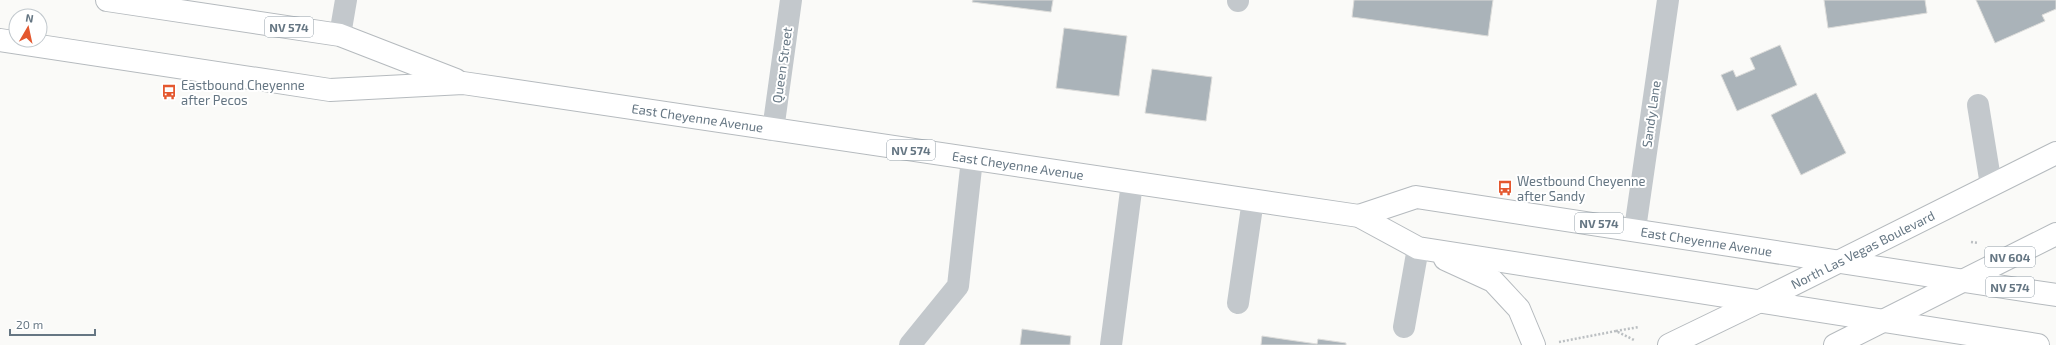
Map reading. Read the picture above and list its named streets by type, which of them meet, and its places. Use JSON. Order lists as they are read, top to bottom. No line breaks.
{"streets":{"main road":["NV 574","East Cheyenne Avenue","North Las Vegas Boulevard","NV 604"],"street":["Queen Street","Sandy Lane"]},"crossings":[["Queen Street","East Cheyenne Avenue"],["Sandy Lane","East Cheyenne Avenue"],["East Cheyenne Avenue","North Las Vegas Boulevard"],["East Cheyenne Avenue","NV 604"]],"places":{"bus stop":["Eastbound Cheyenne after Pecos","Westbound Cheyenne after Sandy"]},"scale_bar":"20 m","north":"top"}
